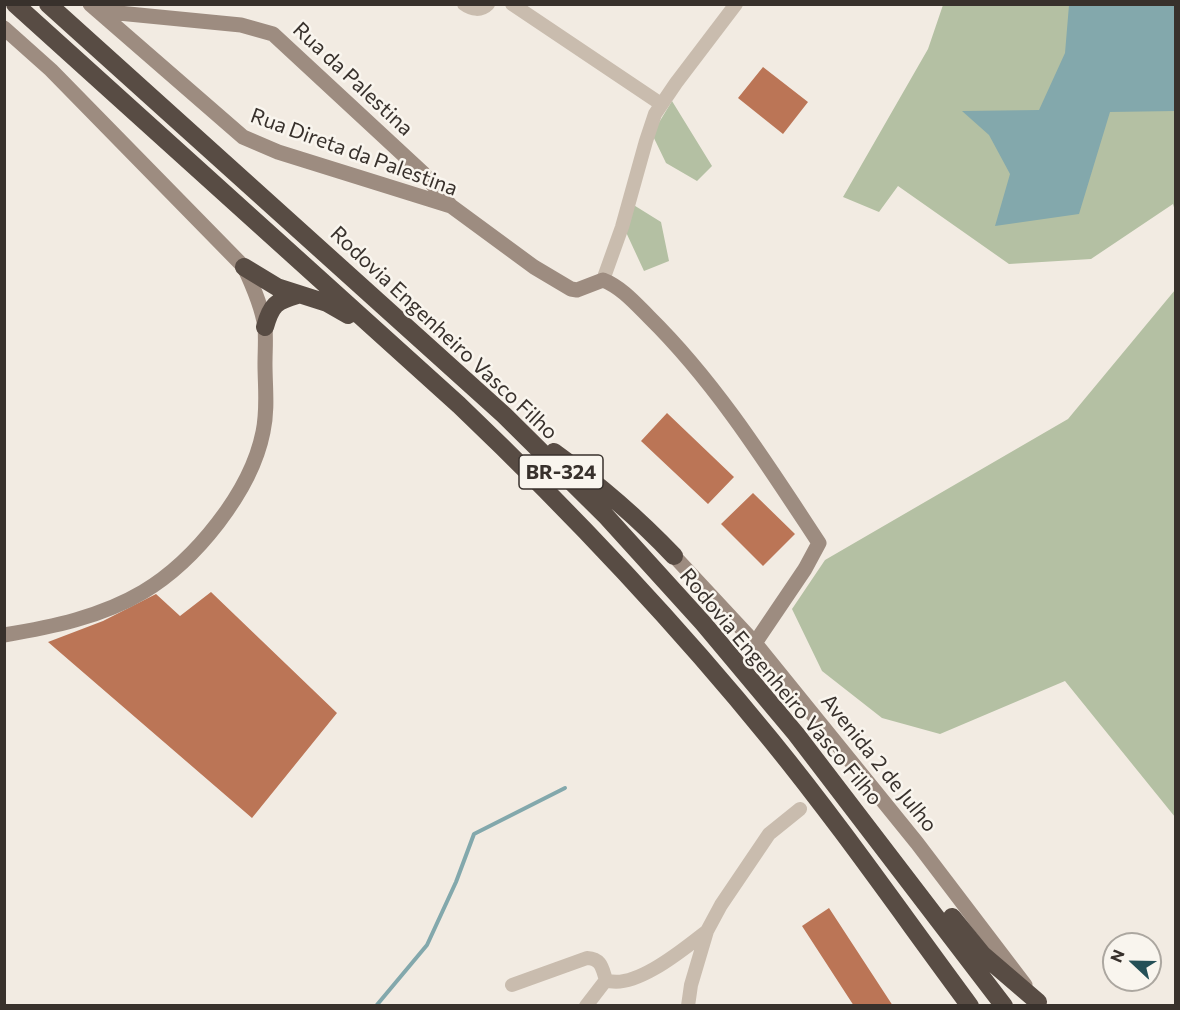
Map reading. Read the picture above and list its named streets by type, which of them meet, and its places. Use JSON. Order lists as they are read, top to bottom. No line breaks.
{"streets":{"highway":["Rodovia Engenheiro Vasco Filho","BR-324"],"main road":["Rua da Palestina","Rua Direta da Palestina","Avenida 2 de Julho"]},"crossings":[["Rua da Palestina","Rua Direta da Palestina"]],"north":"left"}
